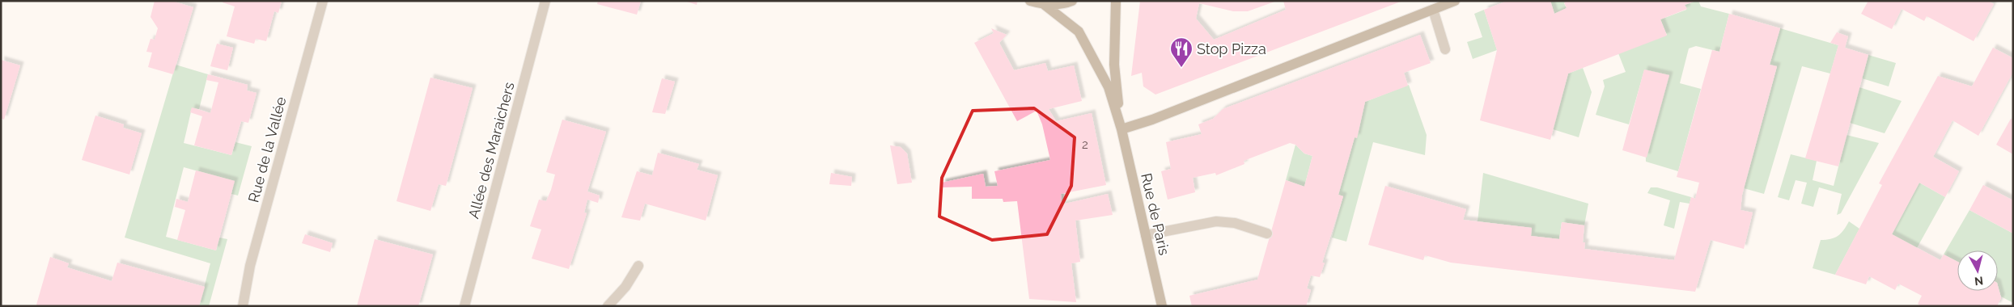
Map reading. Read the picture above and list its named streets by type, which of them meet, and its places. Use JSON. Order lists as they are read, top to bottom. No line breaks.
{"streets":{"main road":["Rue de Paris"],"street":["Rue de la Vallée","Allée des Maraichers"]},"places":{"restaurant":["Stop Pizza"]},"house_numbers":["2"],"north":"bottom"}
